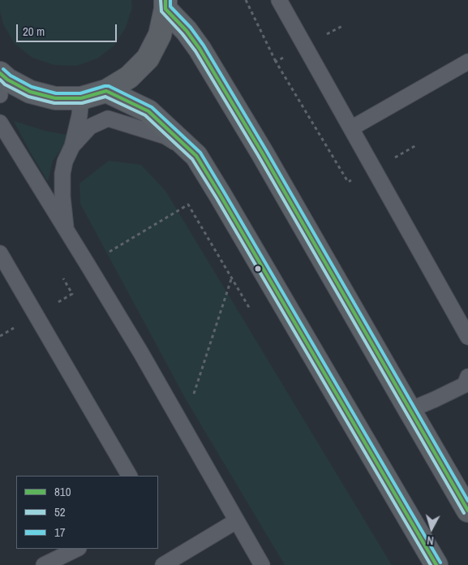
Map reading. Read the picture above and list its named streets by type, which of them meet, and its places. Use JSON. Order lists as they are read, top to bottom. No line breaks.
{"lines":["transit line 810","transit line 52","transit line 17"],"legend":["810","52","17"],"scale_bar":"20 m","north":"bottom"}
